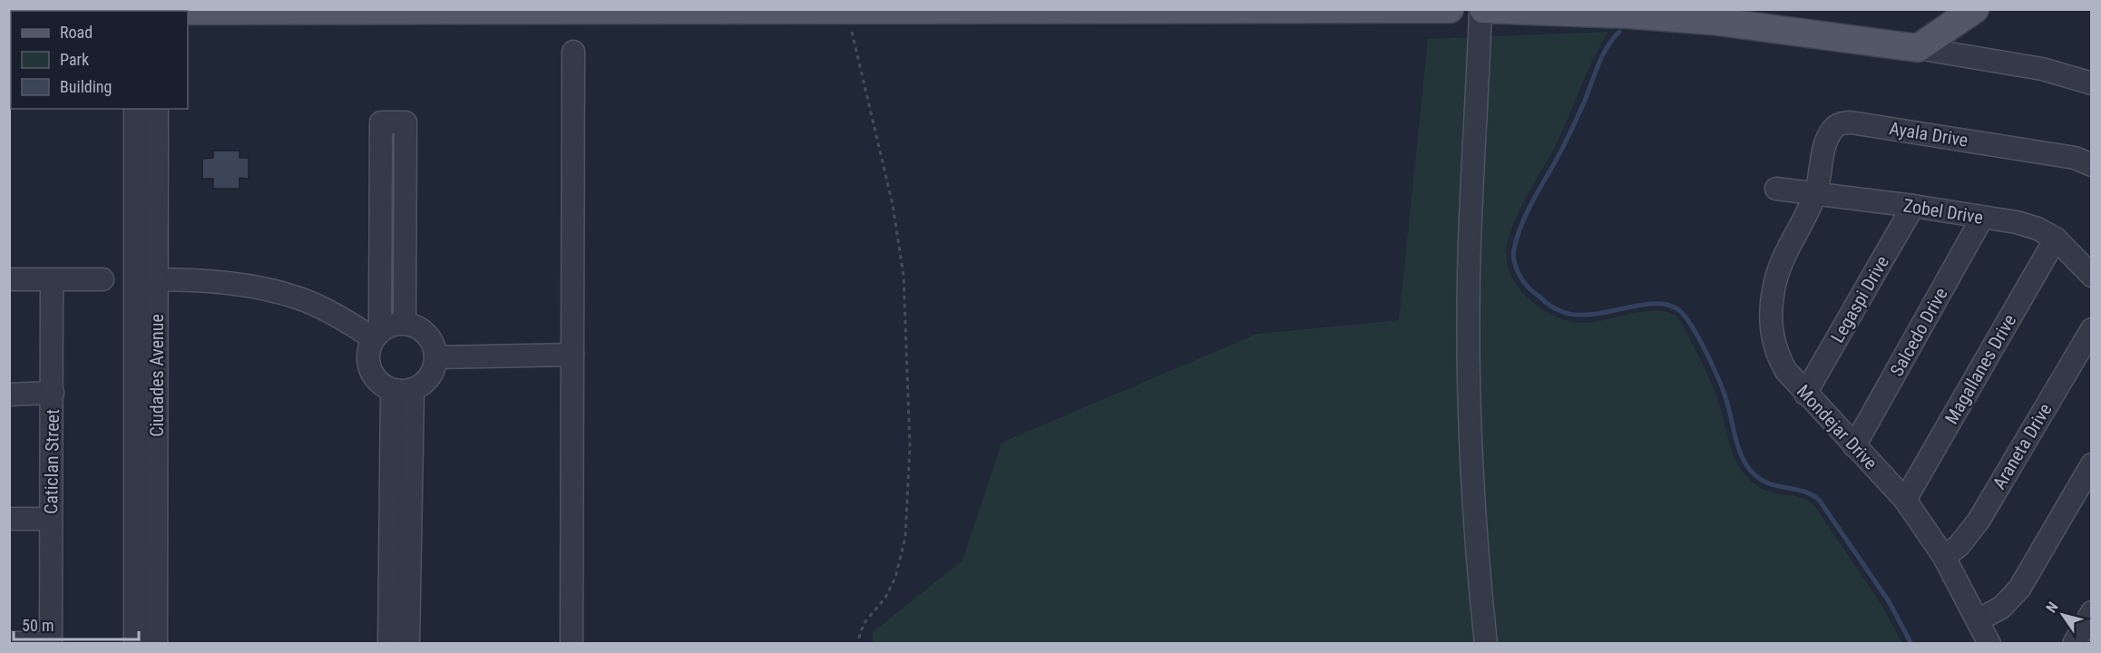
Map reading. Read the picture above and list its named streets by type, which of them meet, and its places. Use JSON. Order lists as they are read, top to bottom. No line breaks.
{"streets":{"street":["Ayala Drive","Zobel Drive","Legaspi Drive","Salcedo Drive","Magallanes Drive","Ciudades Avenue","Mondejar Drive","Araneta Drive","Caticlan Street"]},"crossings":[["Ayala Drive","Zobel Drive"],["Ayala Drive","Mondejar Drive"],["Zobel Drive","Legaspi Drive"],["Zobel Drive","Salcedo Drive"],["Zobel Drive","Magallanes Drive"],["Zobel Drive","Mondejar Drive"],["Legaspi Drive","Mondejar Drive"],["Salcedo Drive","Mondejar Drive"],["Magallanes Drive","Mondejar Drive"],["Mondejar Drive","Araneta Drive"]],"legend":["Road","Park","Building"],"scale_bar":"50 m","north":"top left"}
